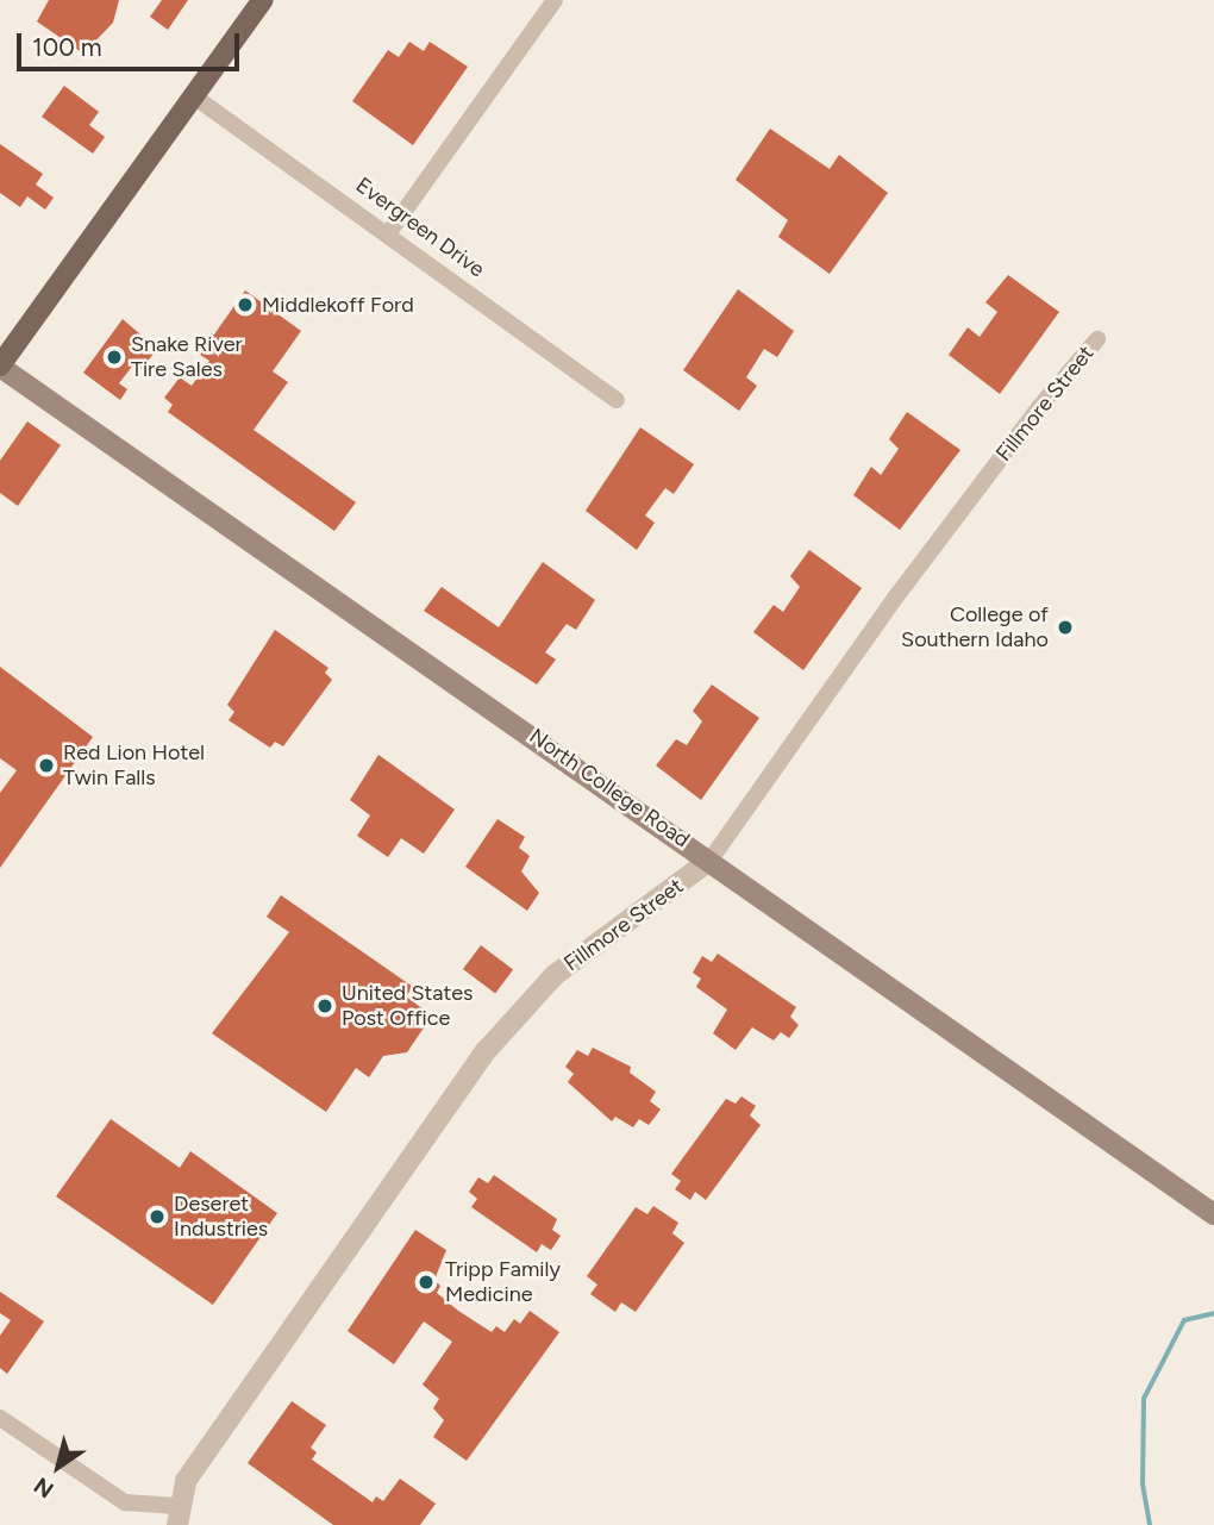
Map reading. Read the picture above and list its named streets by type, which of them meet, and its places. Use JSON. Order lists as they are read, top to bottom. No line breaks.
{"streets":{"main road":["North College Road"],"street":["Evergreen Drive","Fillmore Street"]},"crossings":[["Fillmore Street","North College Road"]],"places":["Middlekoff Ford","Snake River Tire Sales","College of Southern Idaho","Red Lion Hotel Twin Falls","United States Post Office","Deseret Industries","Tripp Family Medicine"],"scale_bar":"100 m","north":"bottom left"}
